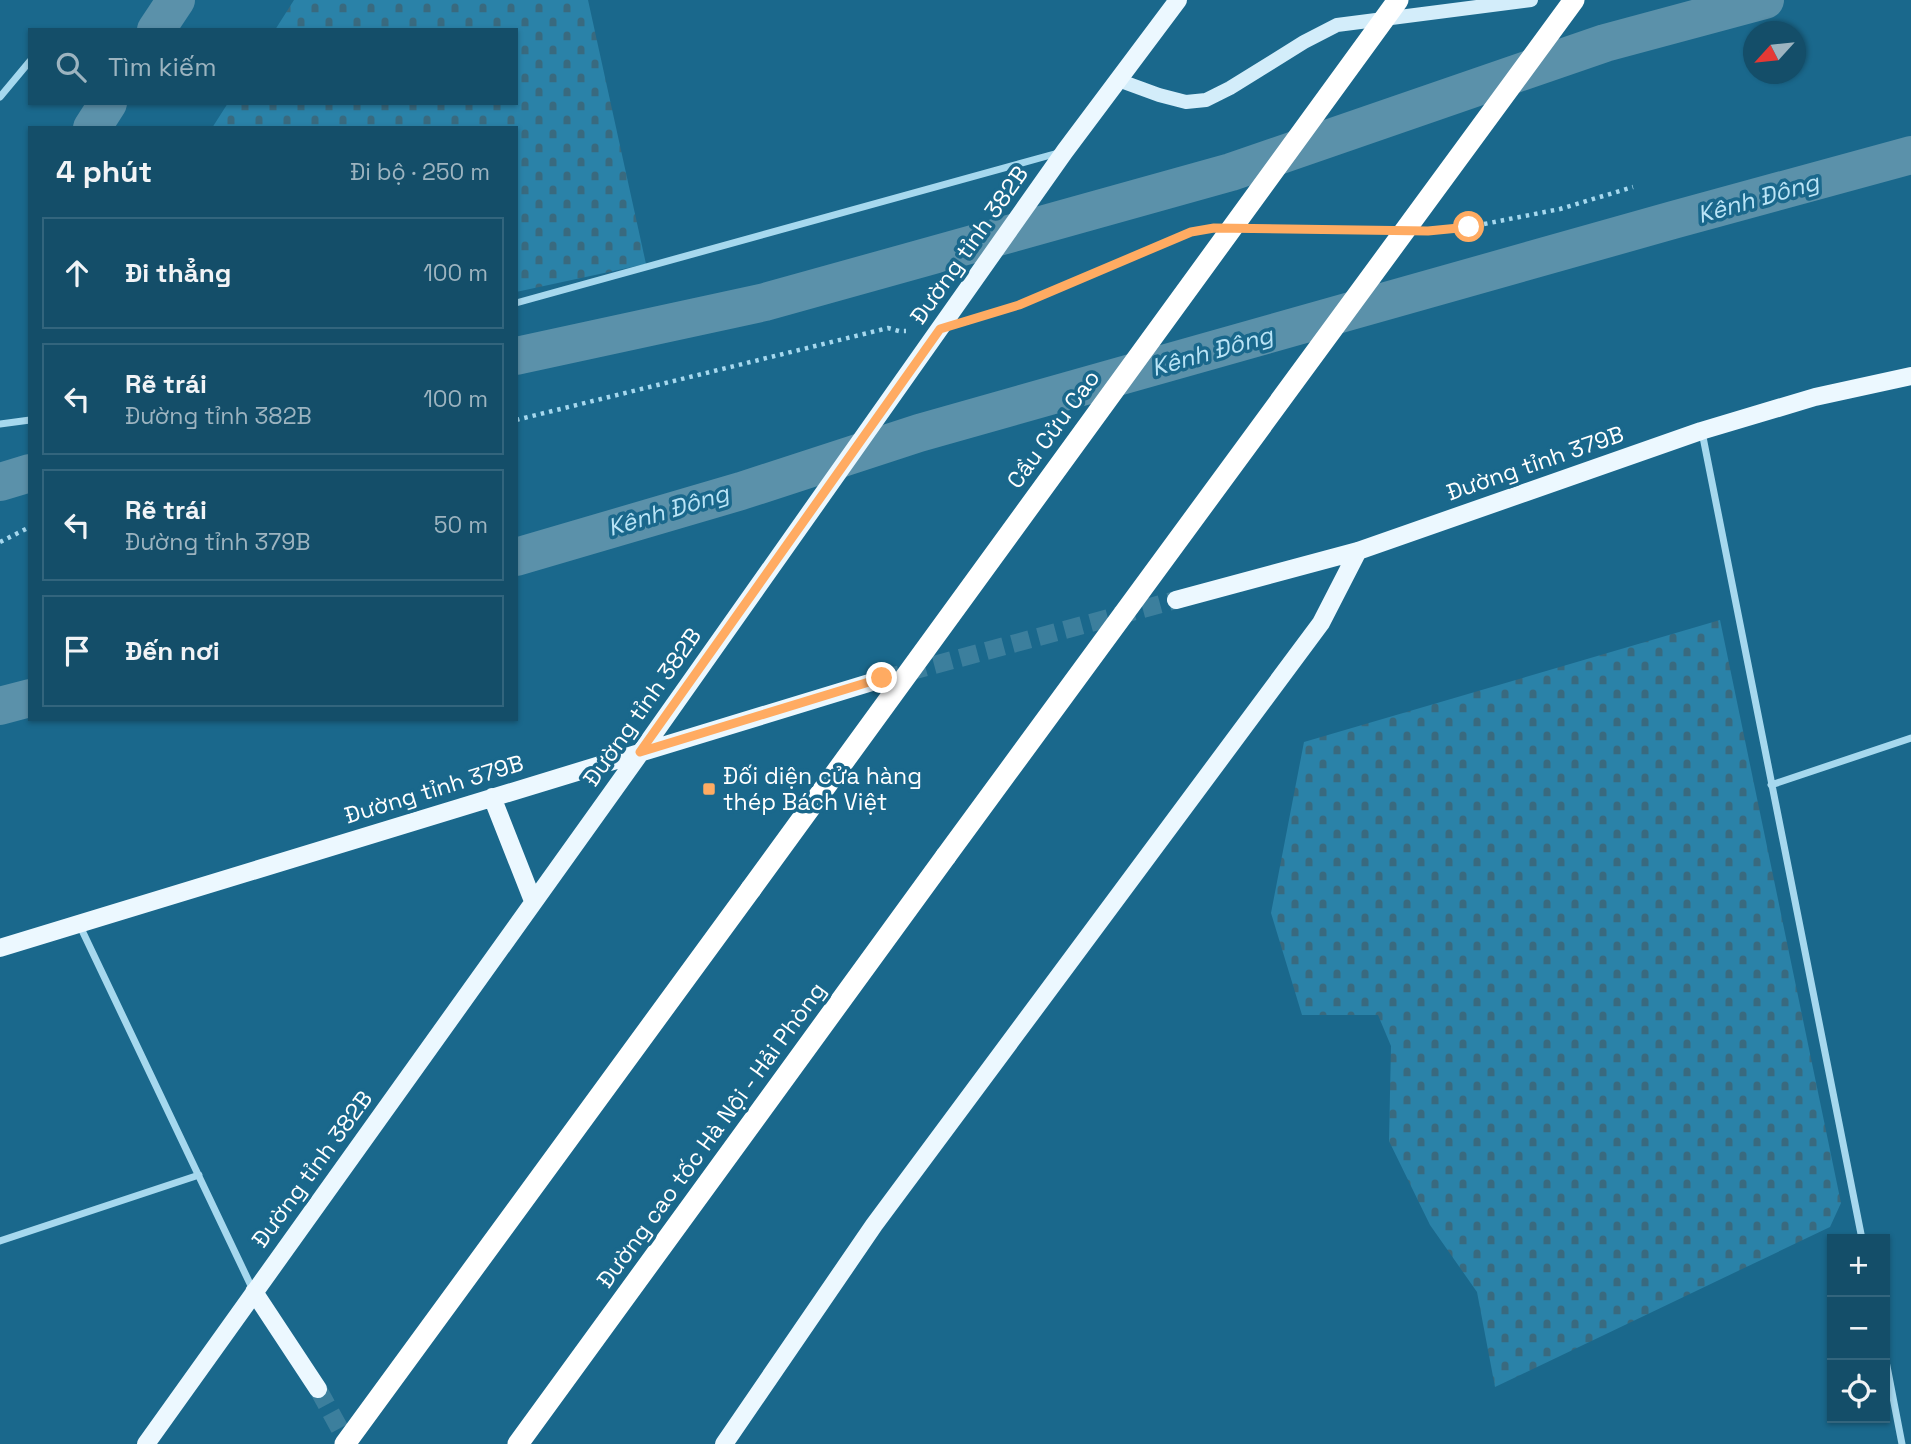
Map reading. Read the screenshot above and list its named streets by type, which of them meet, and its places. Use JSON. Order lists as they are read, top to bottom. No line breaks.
{"streets":{"highway":["Cầu Cửu Cao","Đường cao tốc Hà Nội - Hải Phòng"],"main road":["Đường tỉnh 382B","Đường tỉnh 379B"]},"crossings":[["Đường tỉnh 382B","Đường tỉnh 379B"]],"water":["Kênh Đông"],"places":{"transit":["Đối diện cửa hàng thép Bách Việt"]},"north":"bottom left","page":{"search":"Tìm kiếm","heading":["4 phút","Đi bộ · 250 m"],"list":[["Đi thẳng","100 m"],["Rẽ trái","Đường tỉnh 382B","100 m"],["Rẽ trái","Đường tỉnh 379B","50 m"],"Đến nơi"],"map_buttons":["+","−"]}}
